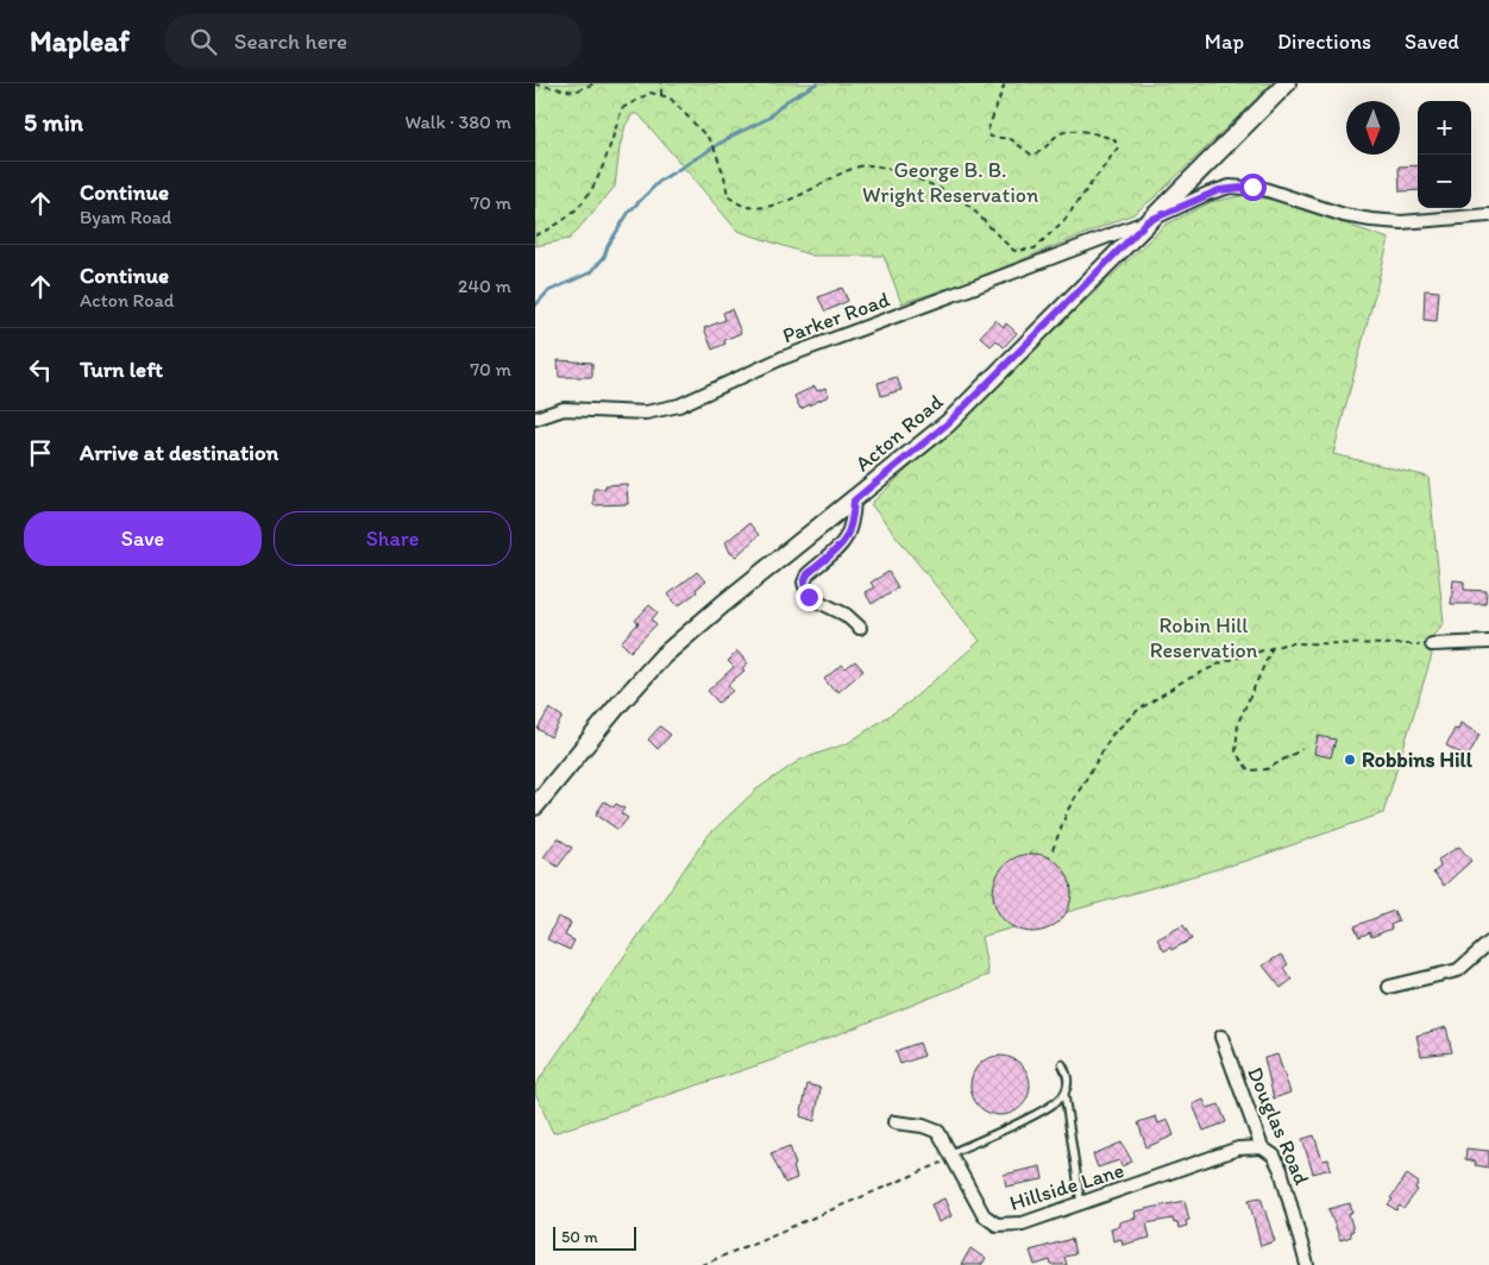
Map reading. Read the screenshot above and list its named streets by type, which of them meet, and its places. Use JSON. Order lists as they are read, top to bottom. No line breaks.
{"streets":{"main road":["Acton Road"],"street":["Parker Road","Douglas Road","Hillside Lane"]},"crossings":[["Parker Road","Acton Road"],["Douglas Road","Hillside Lane"]],"parks":["George B. B. Wright Reservation","Robin Hill Reservation"],"places":["Robbins Hill"],"scale_bar":"50 m","north":"bottom","page":{"header":"Mapleaf","search":"Search here","nav":["Map","Directions","Saved"],"heading":["5 min","Walk · 380 m"],"map_buttons":["+","−"],"list":[["Continue","Byam Road","70 m"],["Continue","Acton Road","240 m"],["Turn left","70 m"],"Arrive at destination"],"buttons":["Save","Share"],"scale":"50 m"}}
